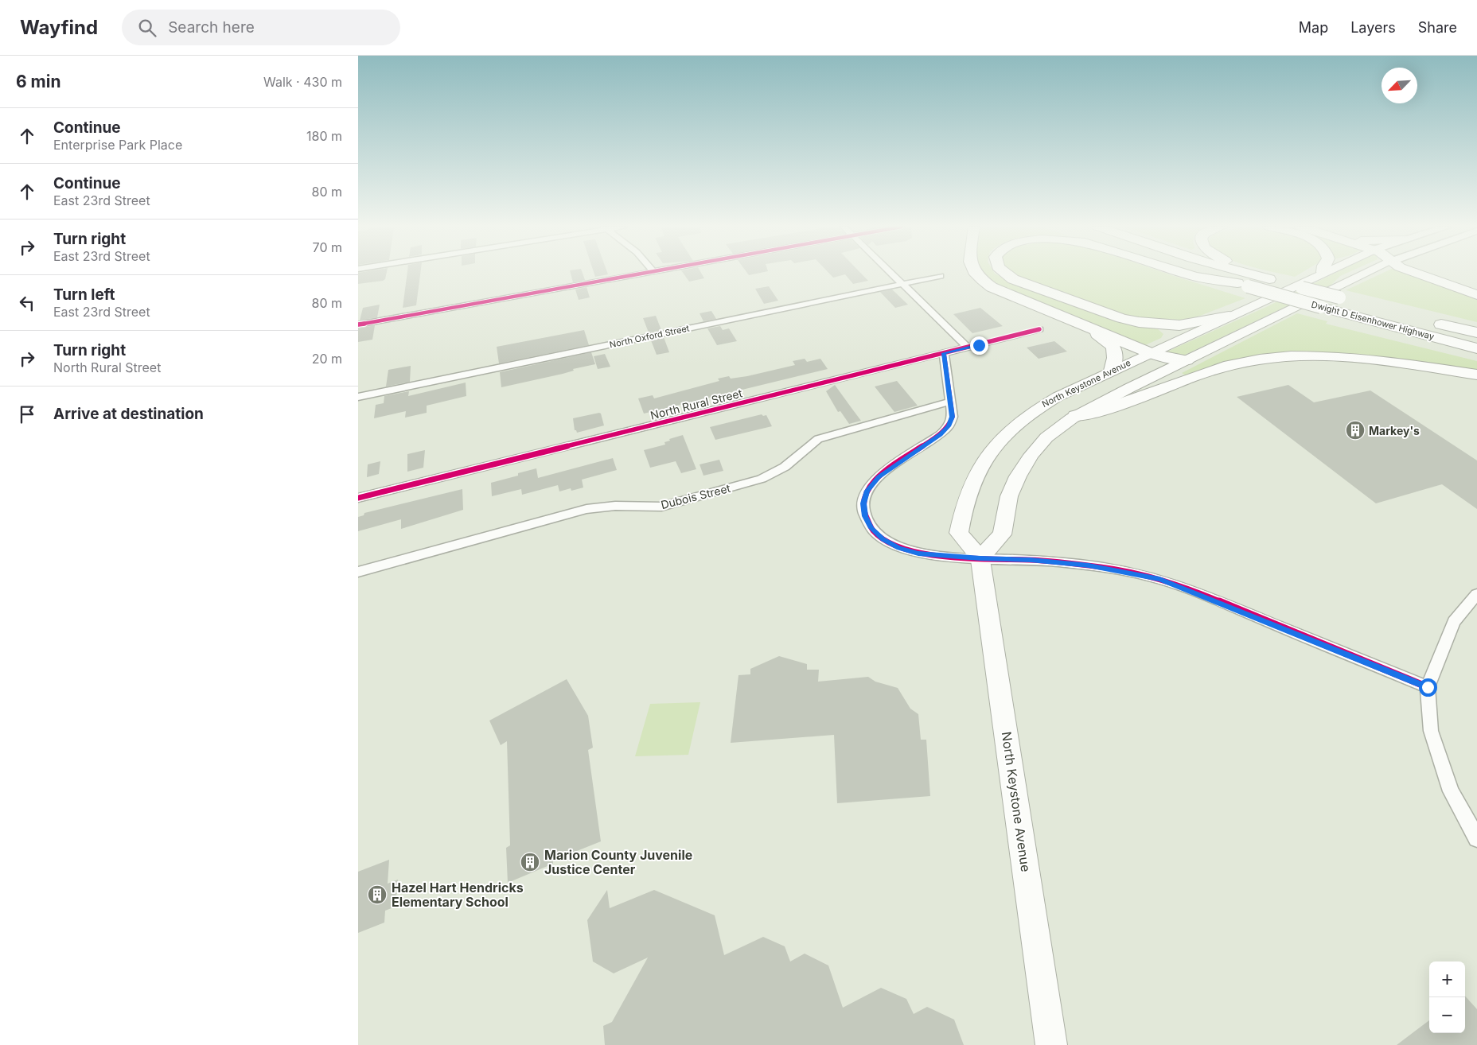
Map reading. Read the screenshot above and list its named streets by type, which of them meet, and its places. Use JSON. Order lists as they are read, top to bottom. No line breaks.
{"streets":{"highway":["Dwight D Eisenhower Highway"],"main road":["North Keystone Avenue"],"street":["North Oxford Street","North Rural Street","Dubois Street"]},"places":{"building":["Markey's","Marion County Juvenile Justice Center","Hazel Hart Hendricks Elementary School"]},"north":"bottom left","page":{"header":"Wayfind","search":"Search here","nav":["Map","Layers","Share"],"heading":["6 min","Walk · 430 m"],"list":[["Continue","Enterprise Park Place","180 m"],["Continue","East 23rd Street","80 m"],["Turn right","East 23rd Street","70 m"],["Turn left","East 23rd Street","80 m"],["Turn right","North Rural Street","20 m"],"Arrive at destination"],"map_buttons":["+","−"]}}
